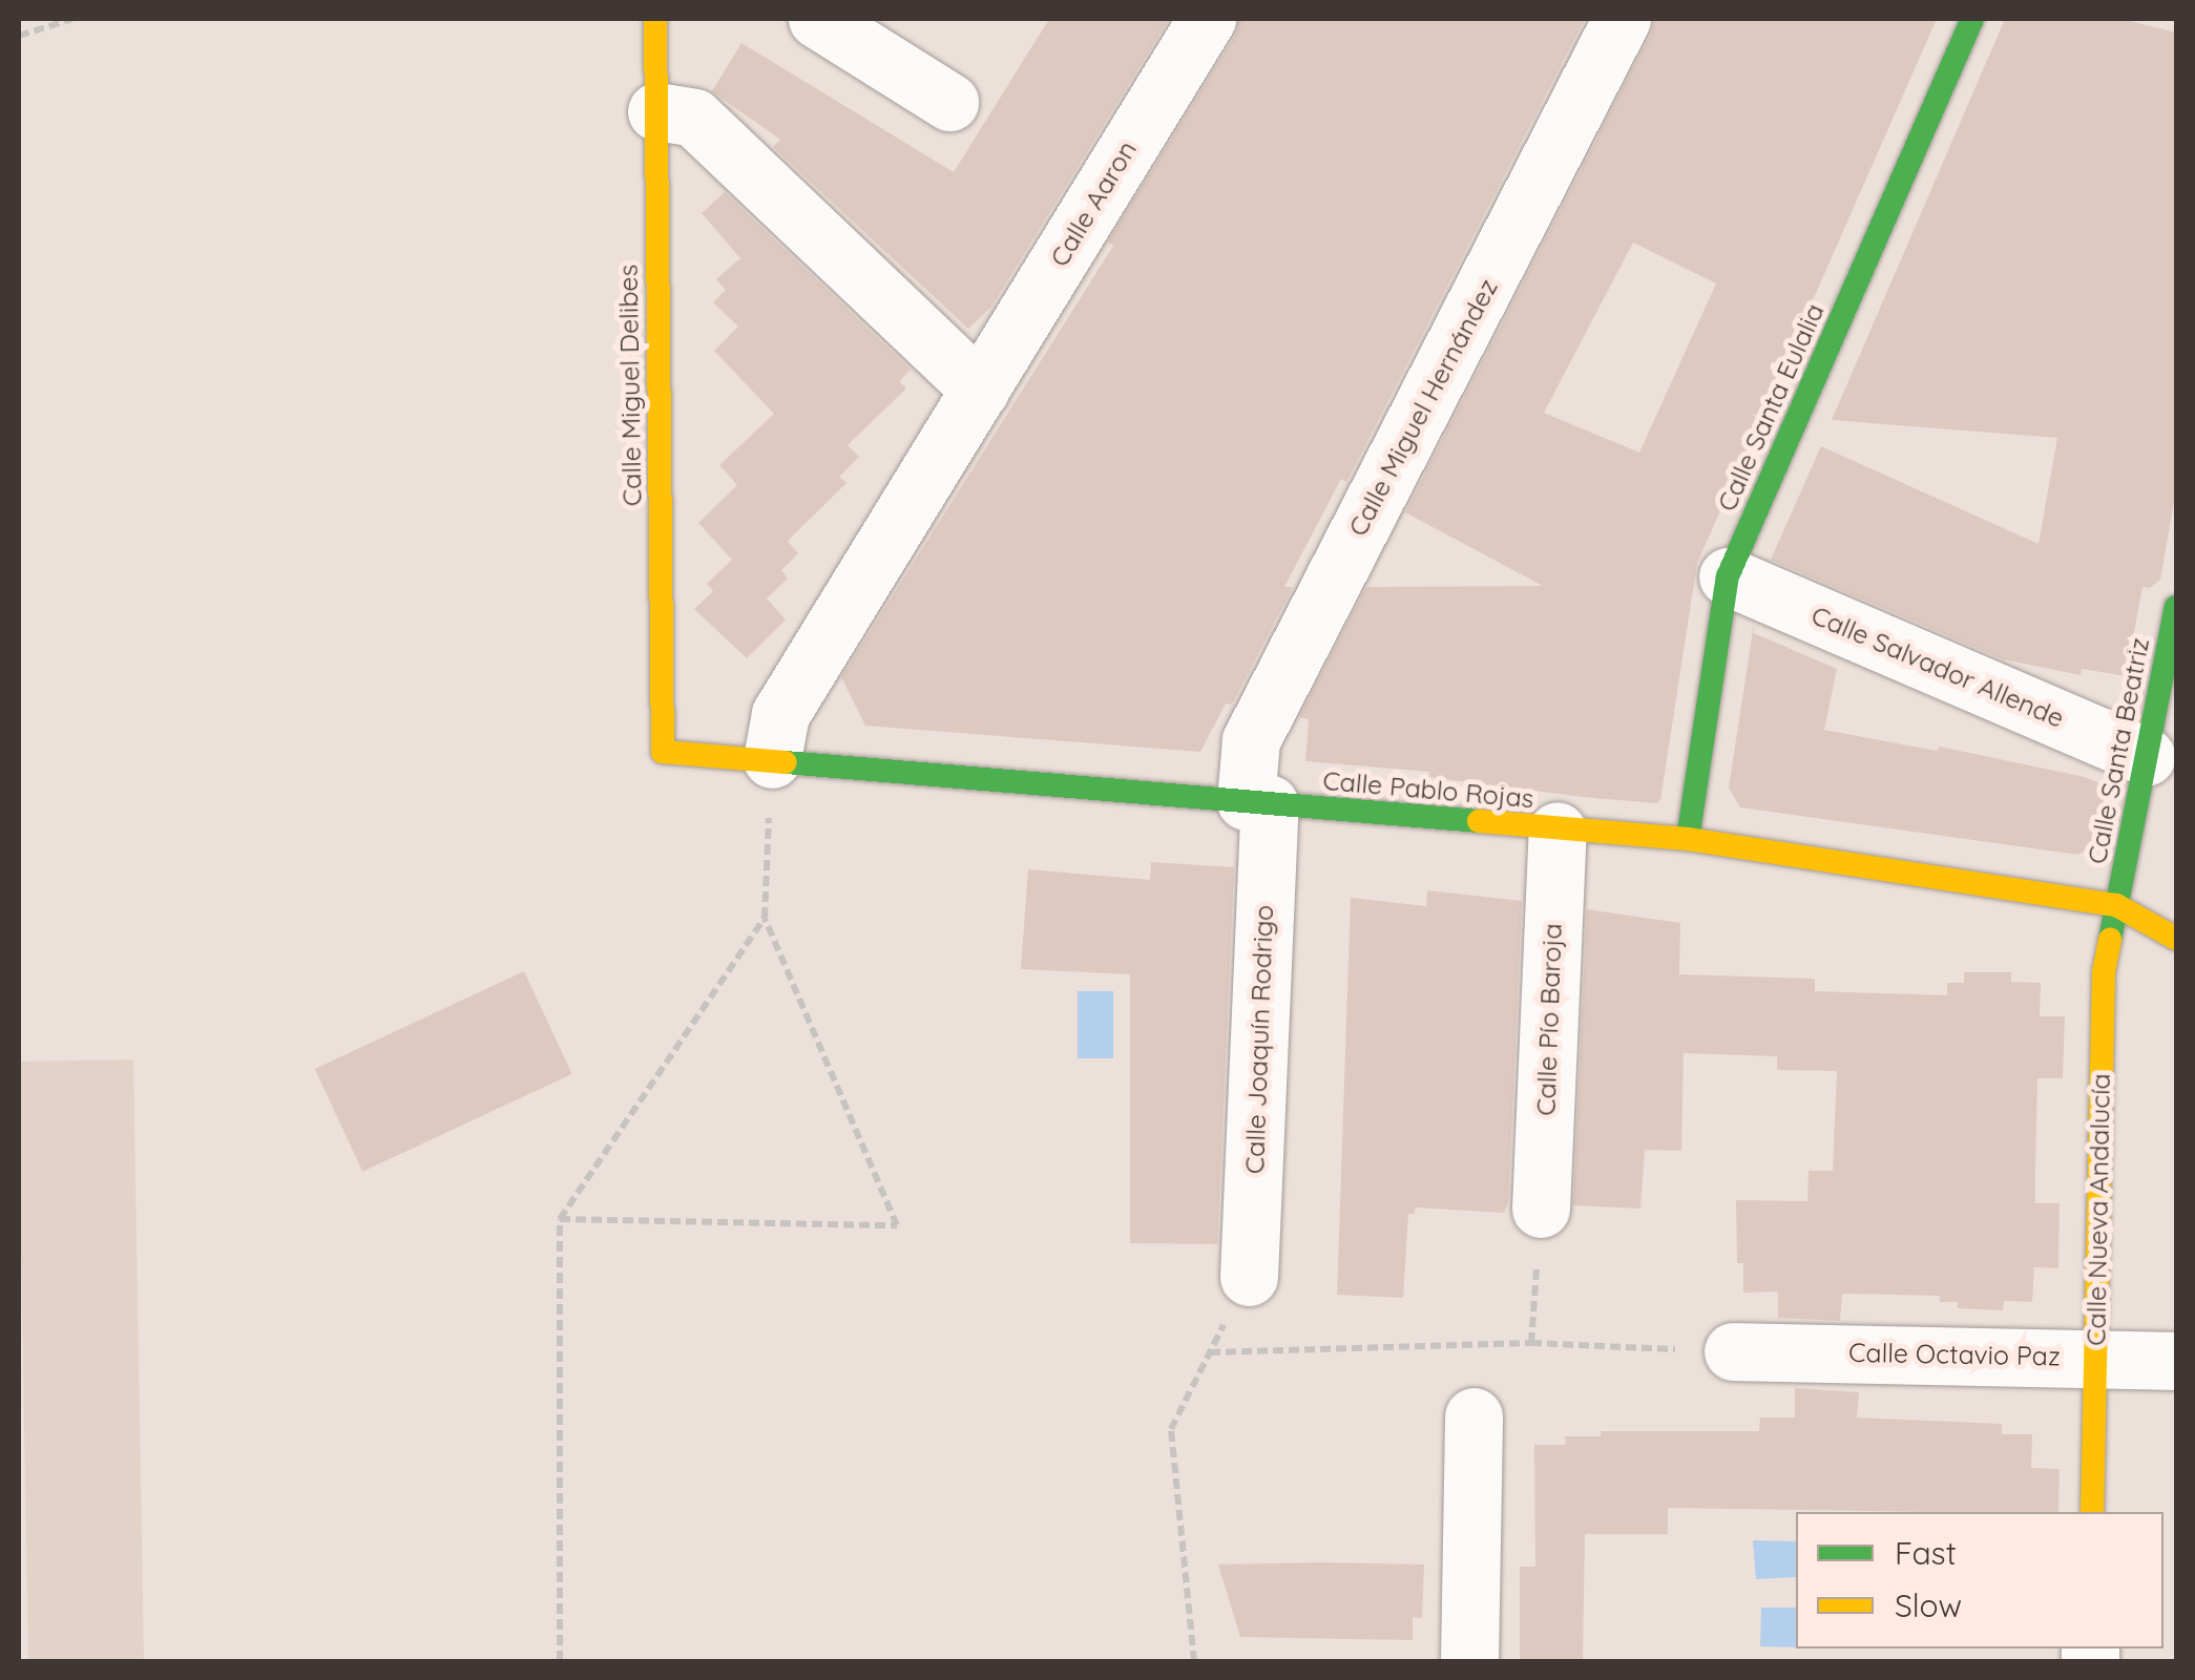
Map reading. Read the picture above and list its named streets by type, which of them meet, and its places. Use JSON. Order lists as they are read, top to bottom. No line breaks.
{"streets":{"street":["Calle Aaron","Calle Miguel Delibes","Calle Miguel Hernández","Calle Santa Eulalia","Calle Salvador Allende","Calle Santa Beatriz","Calle Pablo Rojas","Calle Pío Baroja","Calle Joaquín Rodrigo","Calle Nueva Andalucía","Calle Octavio Paz"]},"crossings":[["Calle Aaron","Calle Pablo Rojas"],["Calle Miguel Delibes","Calle Pablo Rojas"],["Calle Miguel Hernández","Calle Pablo Rojas"],["Calle Miguel Hernández","Calle Joaquín Rodrigo"],["Calle Santa Eulalia","Calle Salvador Allende"],["Calle Santa Eulalia","Calle Pablo Rojas"],["Calle Salvador Allende","Calle Santa Beatriz"],["Calle Santa Beatriz","Calle Pablo Rojas"],["Calle Santa Beatriz","Calle Nueva Andalucía"],["Calle Pablo Rojas","Calle Pío Baroja"],["Calle Pablo Rojas","Calle Joaquín Rodrigo"],["Calle Pablo Rojas","Calle Nueva Andalucía"],["Calle Nueva Andalucía","Calle Octavio Paz"]],"legend":["Fast","Slow"]}
